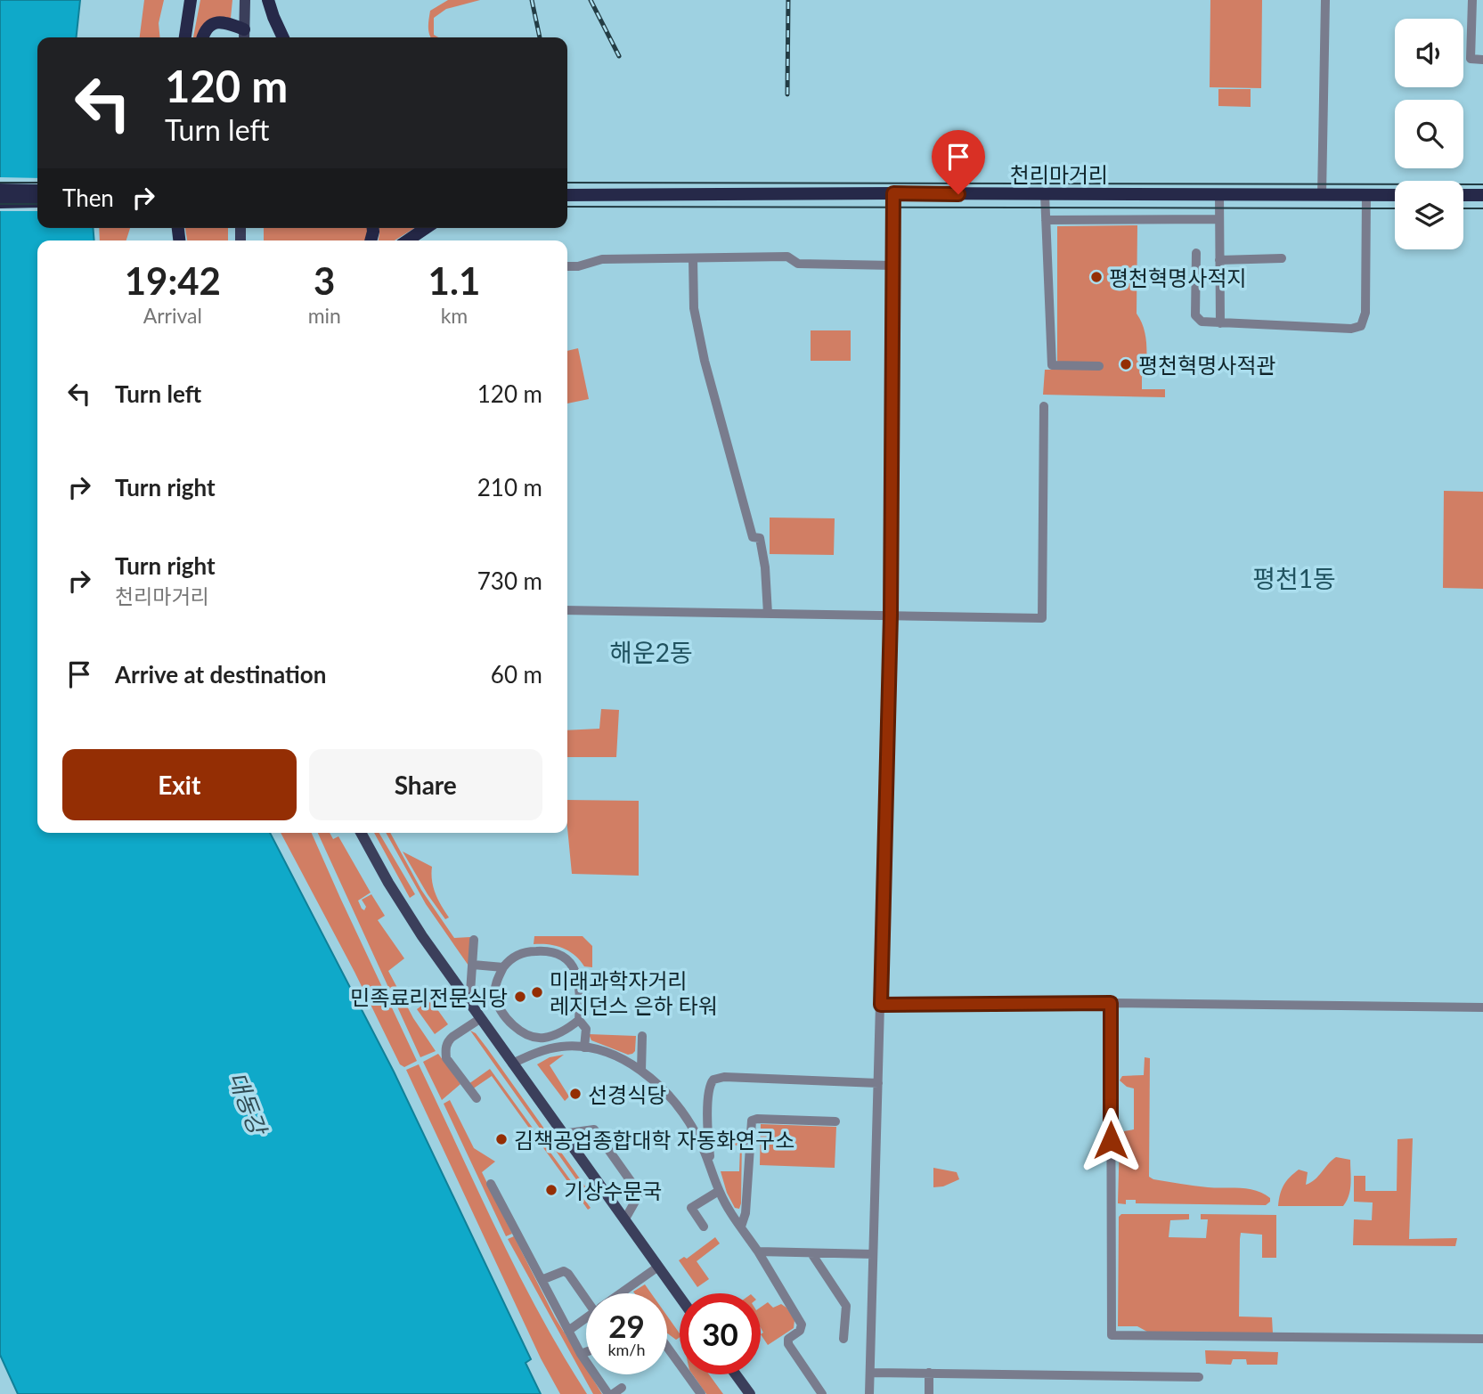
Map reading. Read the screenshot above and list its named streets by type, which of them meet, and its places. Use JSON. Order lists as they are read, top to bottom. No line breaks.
{"streets":{"highway":["천리마거리"]},"districts":["평천1동","해운2동"],"water":["대동강"],"places":["평천혁명사적지","평천혁명사적관","미래과학자거리 레지던스 은하 타워","민족료리전문식당","선경식당","김책공업종합대학 자동화연구소","기상수문국"],"page":{"turn":["120 m","Turn left"],"then":"Then","eta":["19:42","Arrival","3","min","1.1","km"],"list":[{"name":"Turn left","value":"120 m"},{"name":"Turn right","value":"210 m"},{"name":"Turn right","note":"천리마거리","value":"730 m"},{"name":"Arrive at destination","value":"60 m"}],"buttons":["Exit","Share"],"speed":"29 km/h","limit":"30"}}
